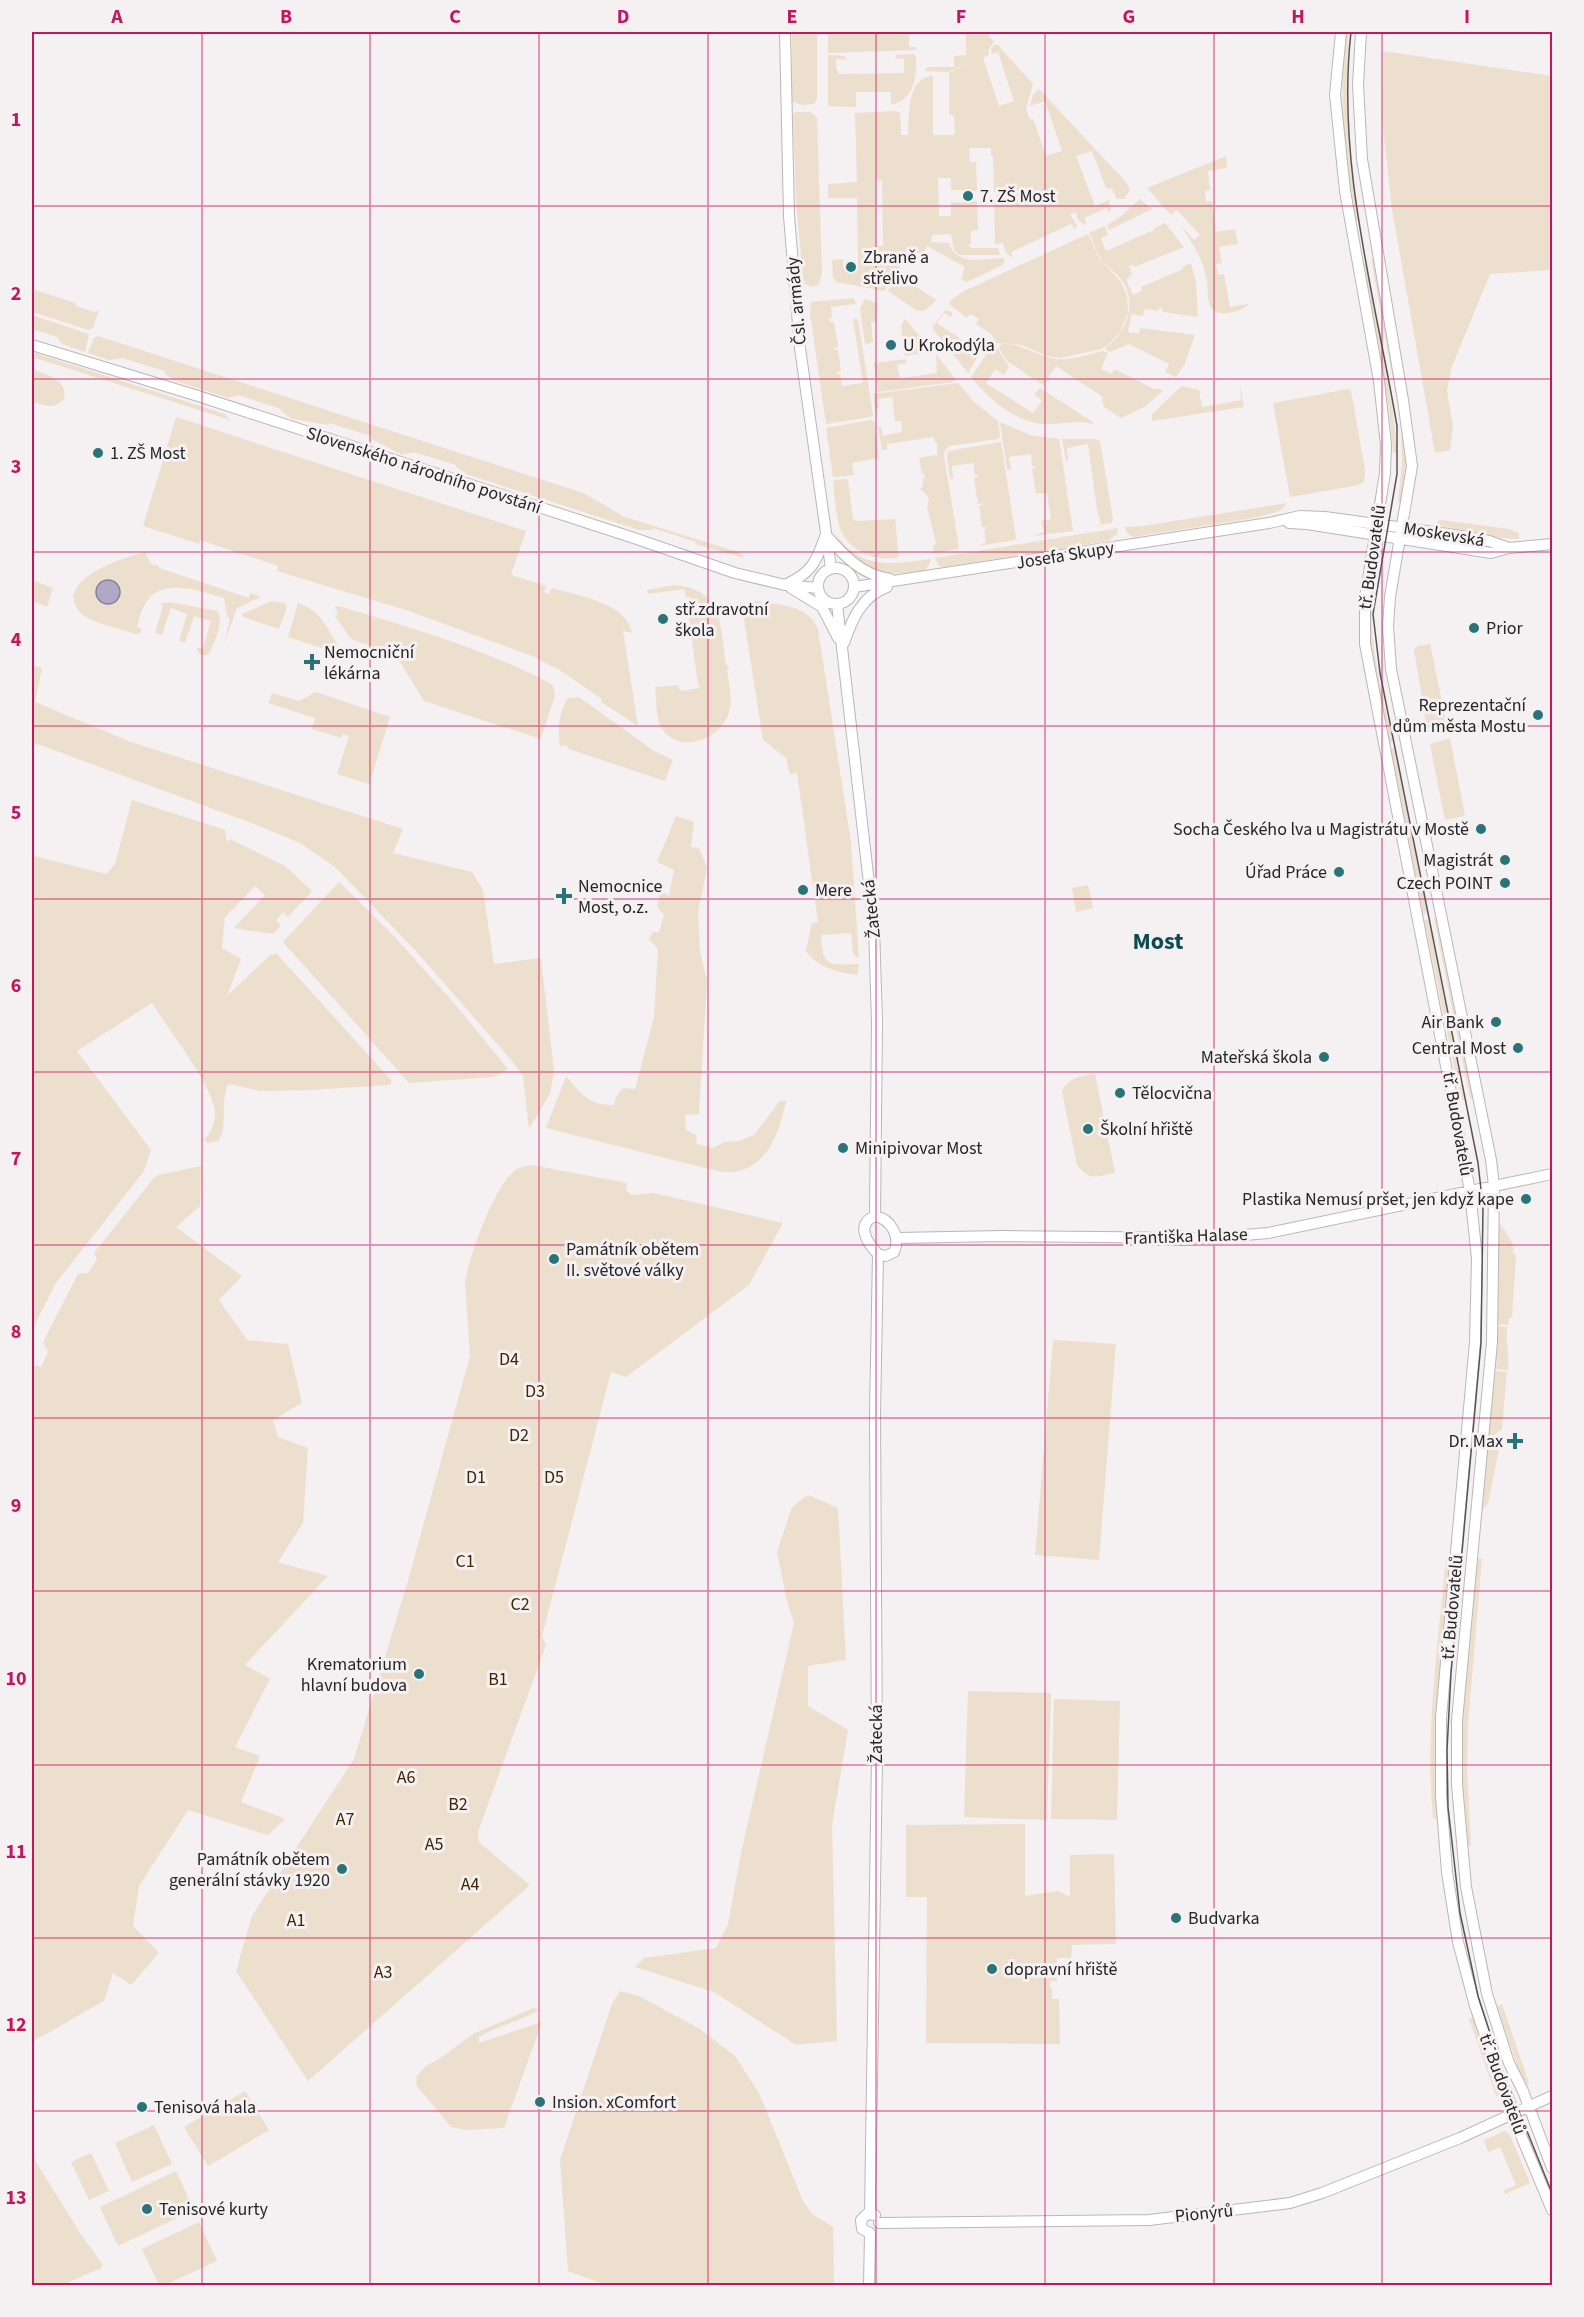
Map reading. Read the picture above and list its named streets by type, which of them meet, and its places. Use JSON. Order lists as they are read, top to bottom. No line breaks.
{"streets":{"street":["Čsl. armády","Slovenského národního povstání","Moskevská","Josefa Skupy","tř. Budovatelů","Žatecká","Františka Halase","Pionýrů"]},"crossings":[["Čsl. armády","Slovenského národního povstání"],["Čsl. armády","Josefa Skupy"],["Čsl. armády","Žatecká"],["Slovenského národního povstání","Josefa Skupy"],["Slovenského národního povstání","Žatecká"],["Moskevská","Josefa Skupy"],["Moskevská","tř. Budovatelů"],["Josefa Skupy","tř. Budovatelů"],["Josefa Skupy","Žatecká"],["tř. Budovatelů","Františka Halase"],["tř. Budovatelů","Pionýrů"],["Žatecká","Františka Halase"],["Žatecká","Pionýrů"]],"districts":["Most"],"parks":["D4","D3","D2","D1","D5","C1","C2","B1","A6","B2","A7","A5","A4","A1","A3"],"places":{"other":["7. ZŠ Most","Zbraně a střelivo","U Krokodýla","1. ZŠ Most","stř.zdravotní škola","Prior","Reprezentační dům města Mostu","Socha Českého lva u Magistrátu v Mostě","Magistrát","Úřad Práce","Czech POINT","Mere","Air Bank","Central Most","Mateřská škola","Tělocvična","Školní hřiště","Minipivovar Most","Plastika Nemusí pršet, jen když kape","Památník obětem II. světové války","Krematorium hlavní budova","Památník obětem generální stávky 1920","Budvarka","dopravní hřiště","Insion. xComfort","Tenisová hala","Tenisové kurty"],"health":["Nemocniční lékárna","Nemocnice Most, o.z.","Dr. Max"]},"grid":{"columns":["A","B","C","D","E","F","G","H","I"],"rows":["1","2","3","4","5","6","7","8","9","10","11","12","13"]}}
